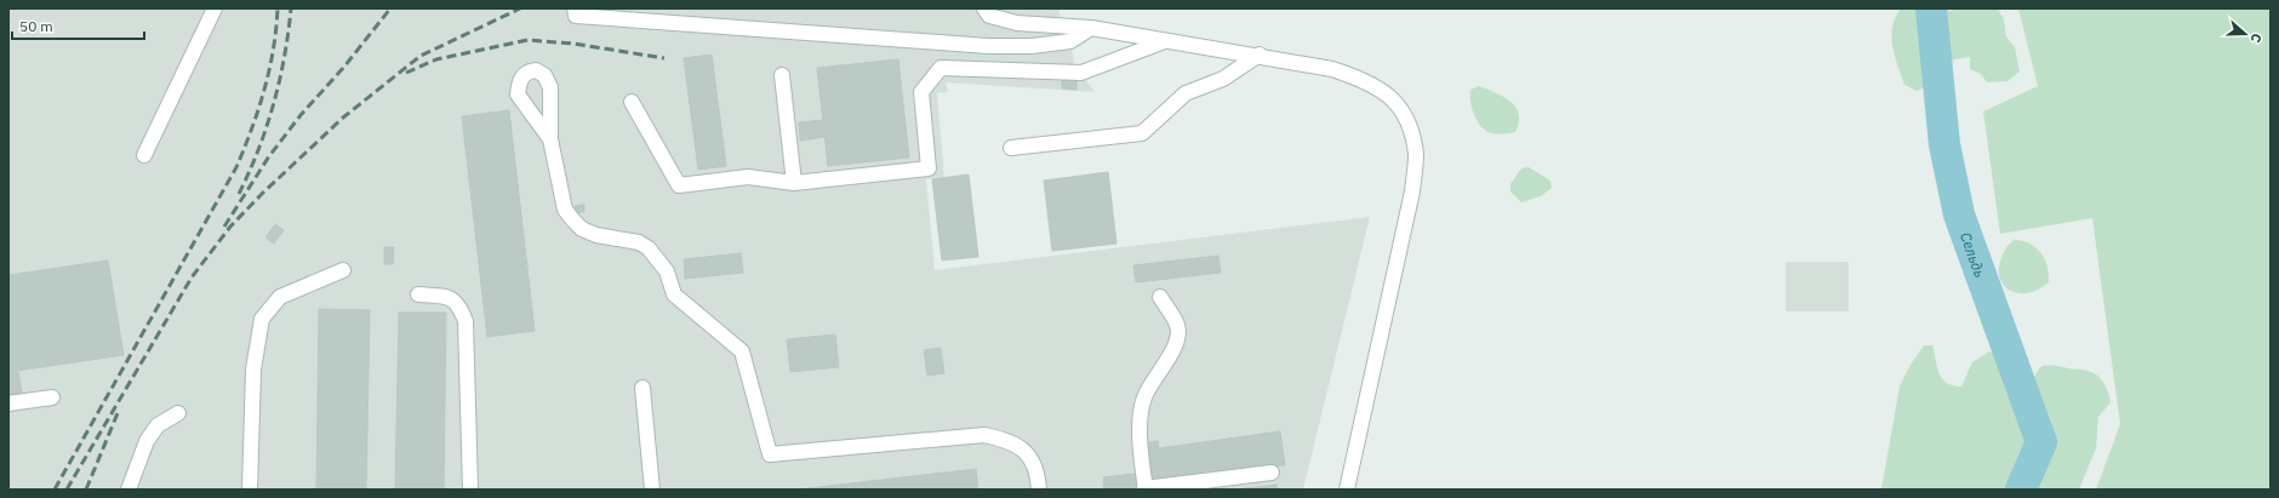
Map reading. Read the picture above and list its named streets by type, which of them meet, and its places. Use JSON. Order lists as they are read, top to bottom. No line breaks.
{"water":["Сельдь"],"scale_bar":"50 m","north":"right"}
